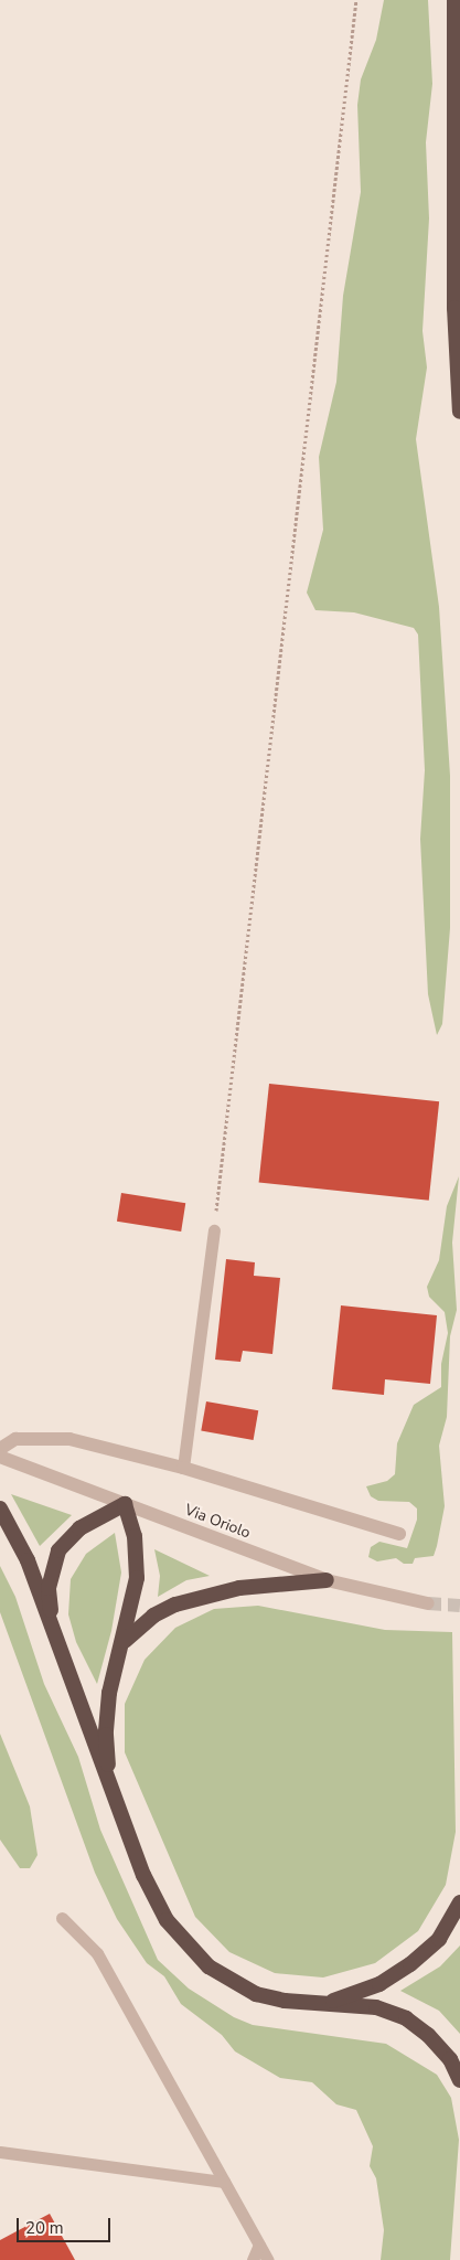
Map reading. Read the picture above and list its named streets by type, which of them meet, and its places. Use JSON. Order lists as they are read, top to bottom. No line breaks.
{"streets":{"street":["Via Oriolo"]},"scale_bar":"20 m"}
